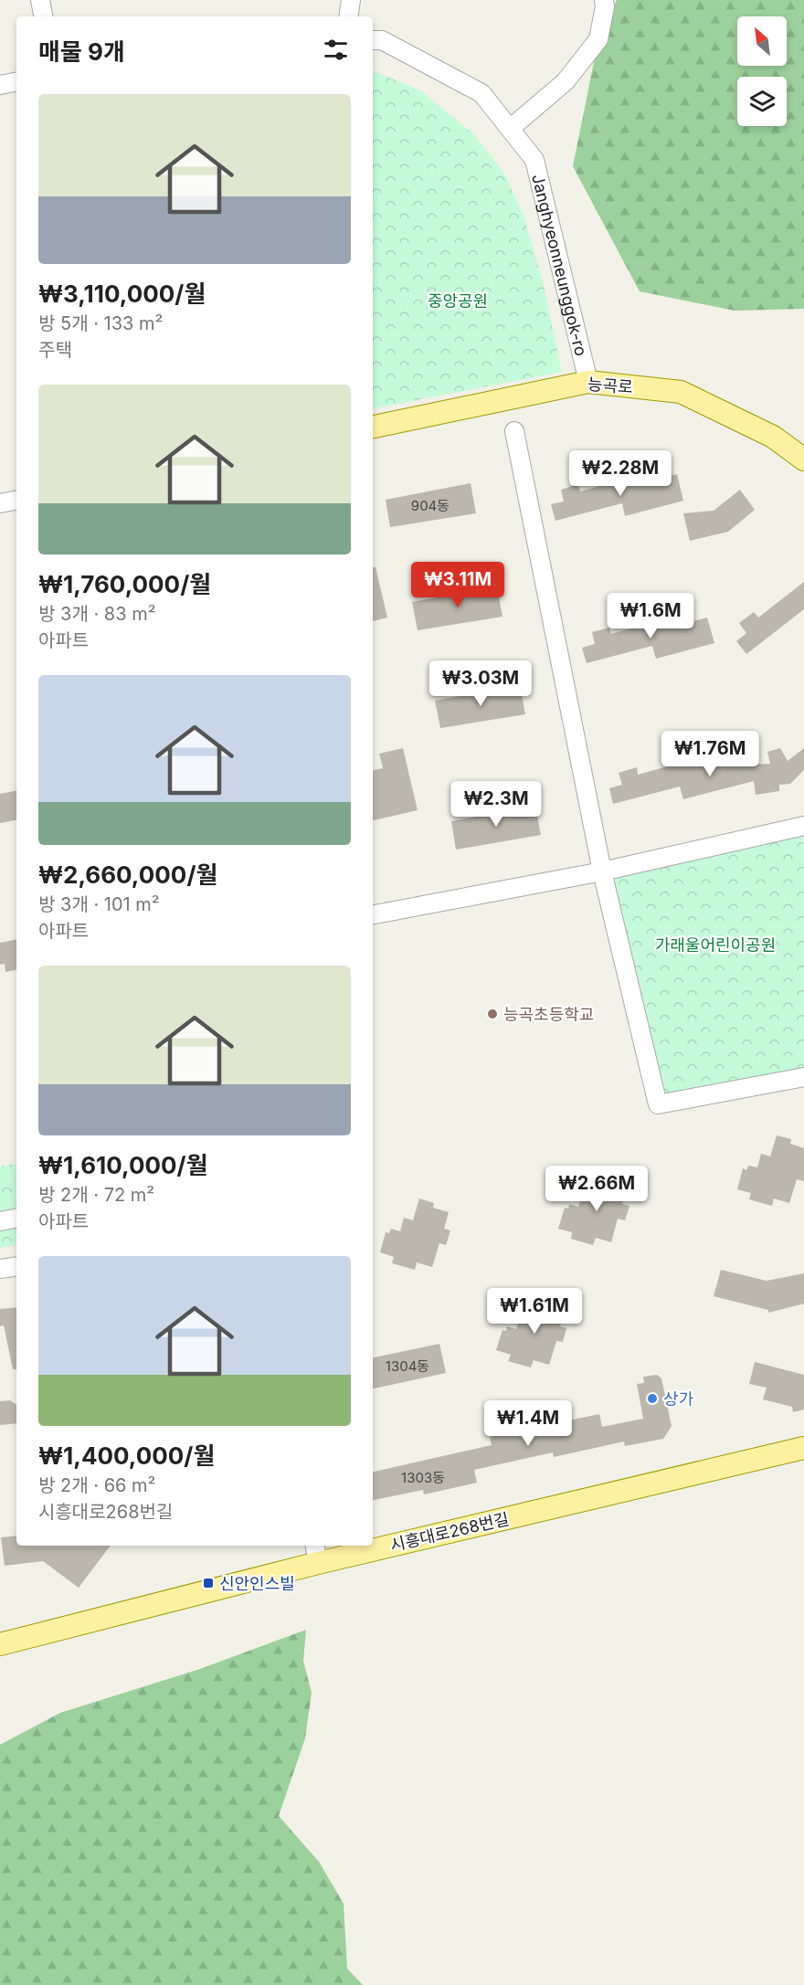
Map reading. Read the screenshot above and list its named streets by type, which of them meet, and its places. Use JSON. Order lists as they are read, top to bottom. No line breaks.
{"streets":{"main road":["능곡로","시흥대로268번길"],"street":["Janghyeonneunggok-ro"]},"crossings":[["Janghyeonneunggok-ro","능곡로"]],"parks":["중앙공원","가래울어린이공원"],"places":{"other":["능곡초등학교","상가"],"transit":["신안인스빌"]},"house_numbers":["904동","1304동","1303동"],"north":"top left","page":{"heading":"매물 9개","list":[{"name":"₩3,110,000/월","note":"방 5개 · 133 m² · 주택"},{"name":"₩1,760,000/월","note":"방 3개 · 83 m² · 아파트"},{"name":"₩2,660,000/월","note":"방 3개 · 101 m² · 아파트"},{"name":"₩1,610,000/월","note":"방 2개 · 72 m² · 아파트"},{"name":"₩1,400,000/월","note":"방 2개 · 66 m² · 시흥대로268번길"}],"price":["₩2.28M","₩3.11M","₩1.6M","₩3.03M","₩1.76M","₩2.3M","₩2.66M","₩1.61M","₩1.4M"]}}
